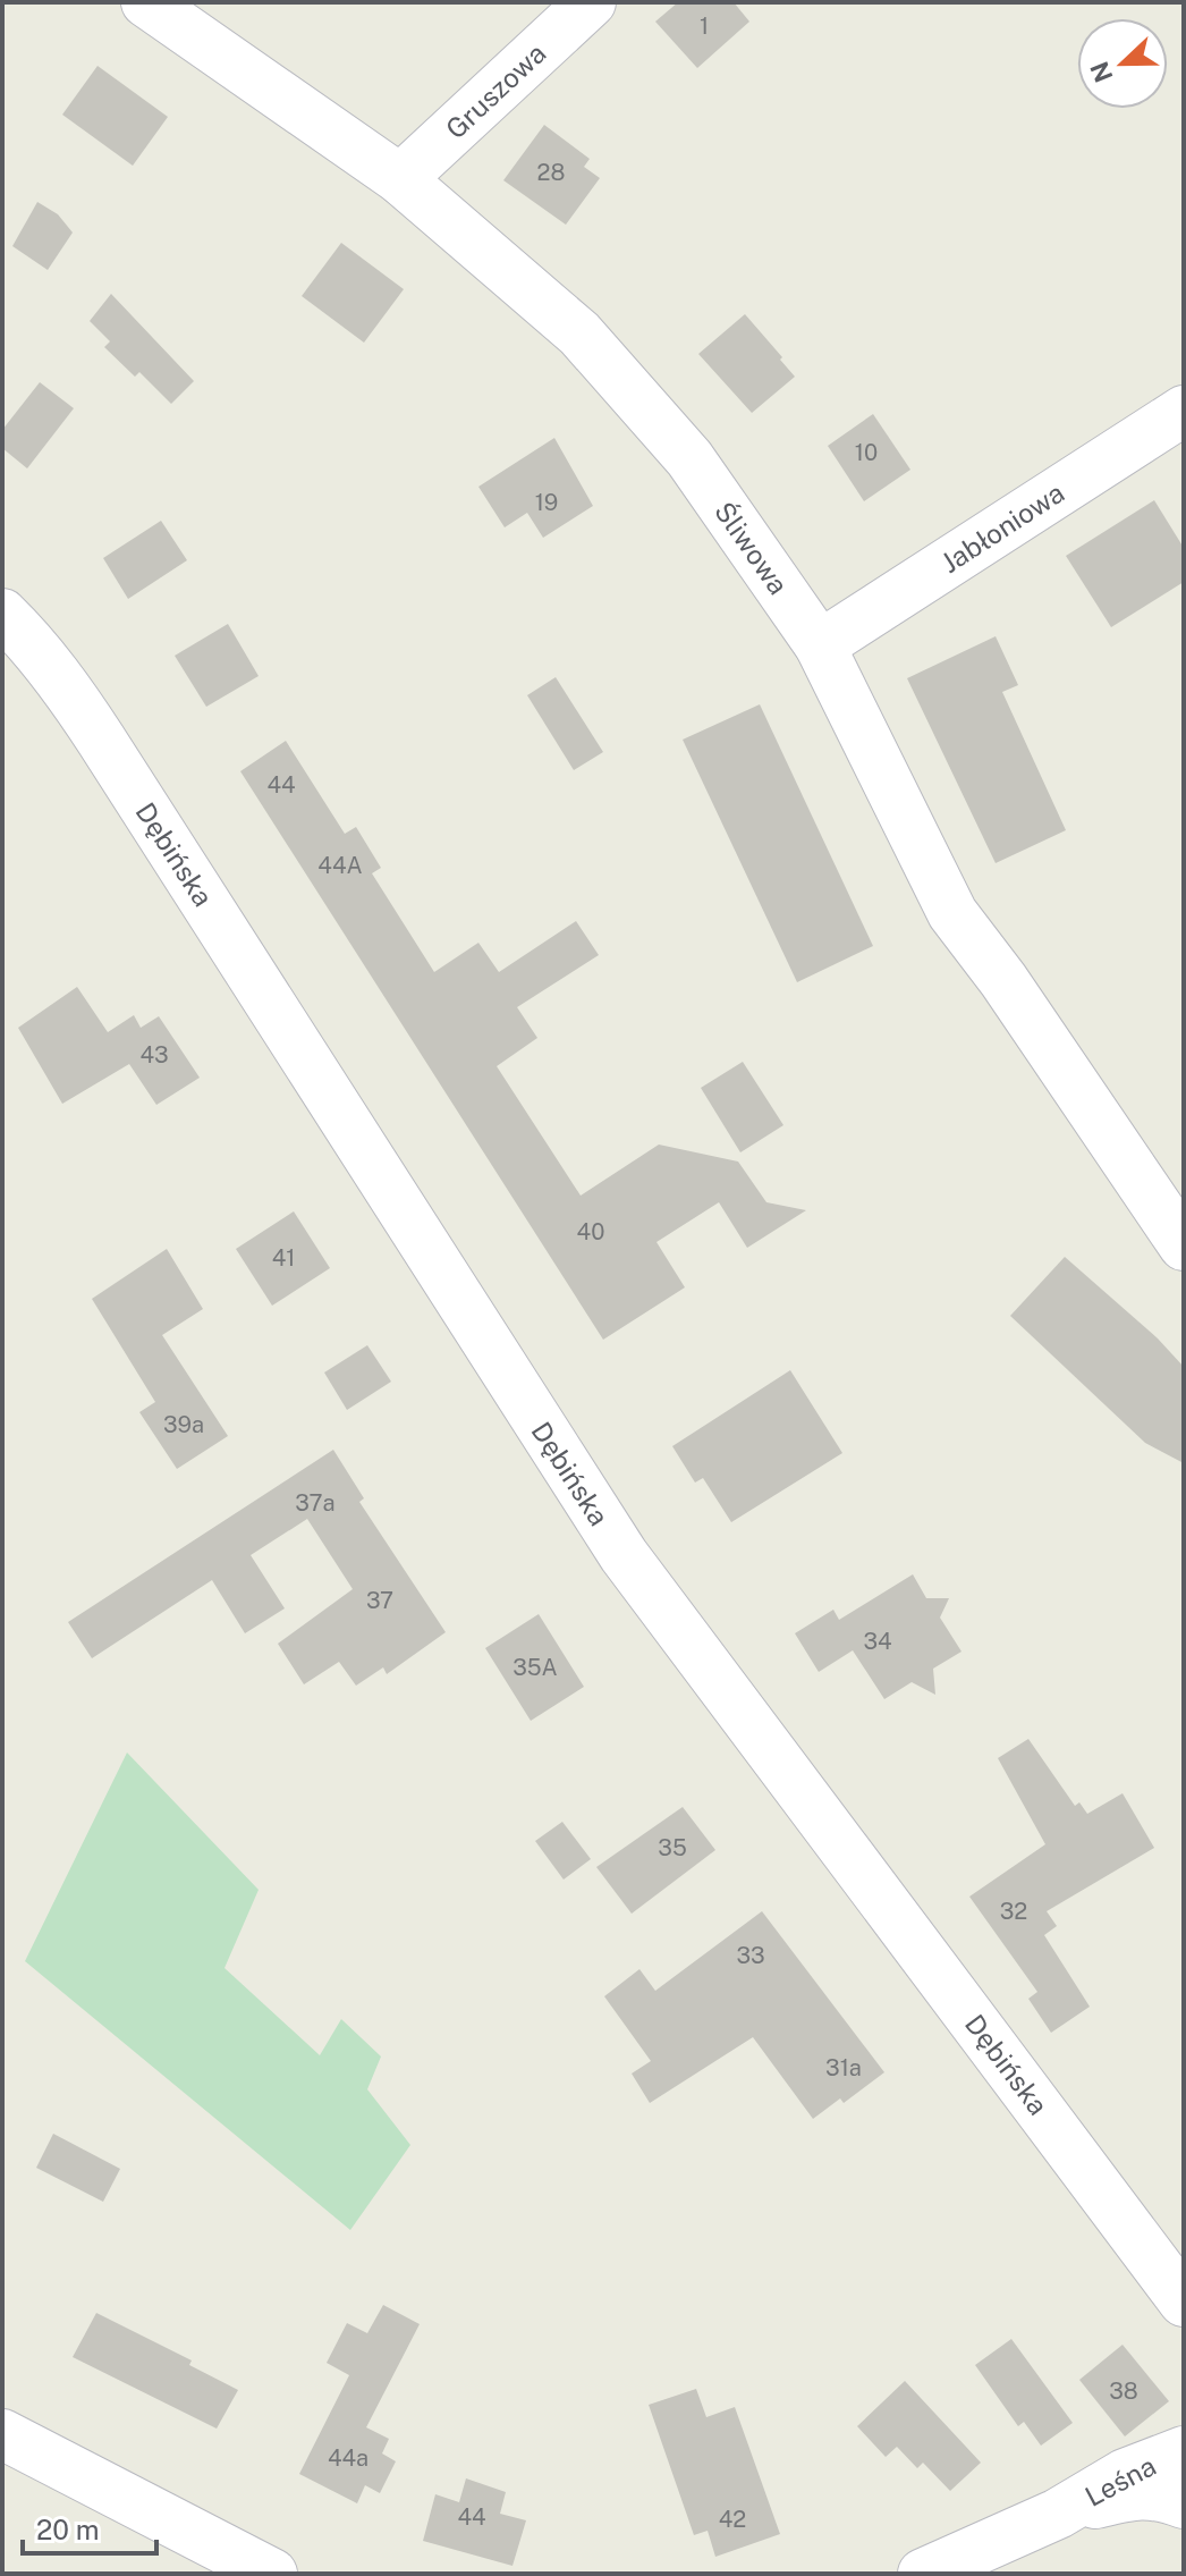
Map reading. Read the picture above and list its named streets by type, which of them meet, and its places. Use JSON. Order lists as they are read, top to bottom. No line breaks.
{"streets":{"street":["Gruszowa","Jabłoniowa","Śliwowa","Dębińska","Leśna"]},"crossings":[["Gruszowa","Śliwowa"],["Jabłoniowa","Śliwowa"]],"house_numbers":["1","28","10","19","44","44A","43","40","41","39a","37a","37","34","35A","35","32","33","31a","38","44a","44","42"],"scale_bar":"20 m","north":"left"}
